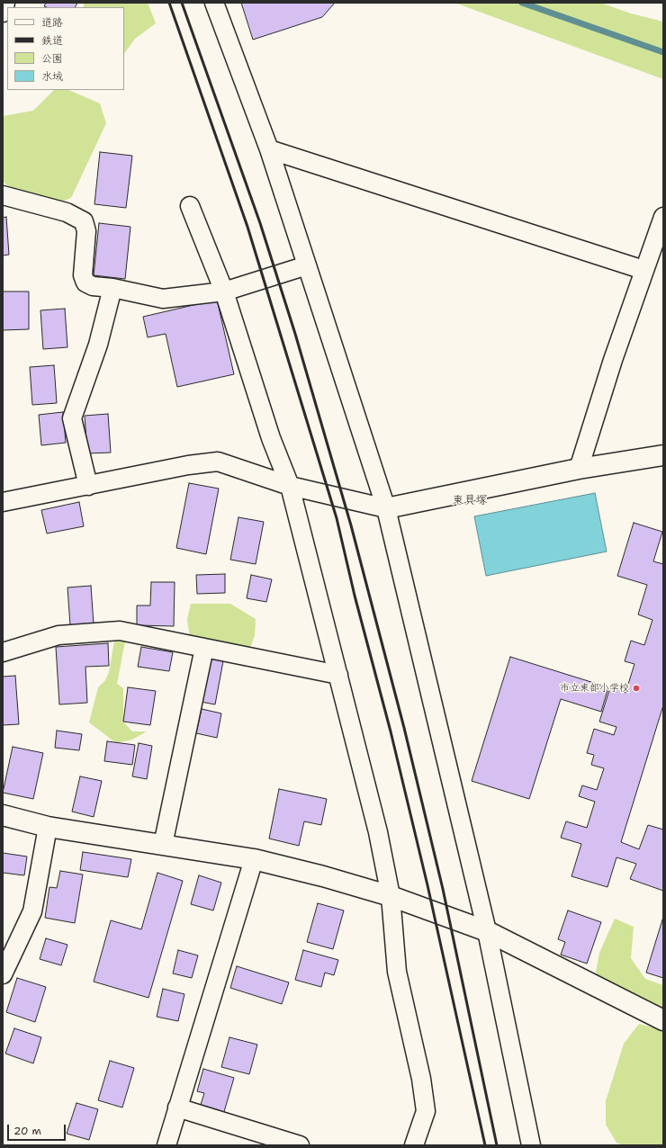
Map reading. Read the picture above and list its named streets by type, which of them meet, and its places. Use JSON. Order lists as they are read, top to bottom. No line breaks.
{"districts":["東貝塚"],"places":["市立東部小学校"],"legend":["道路","鉄道","公園","水域"],"scale_bar":"20 m"}
